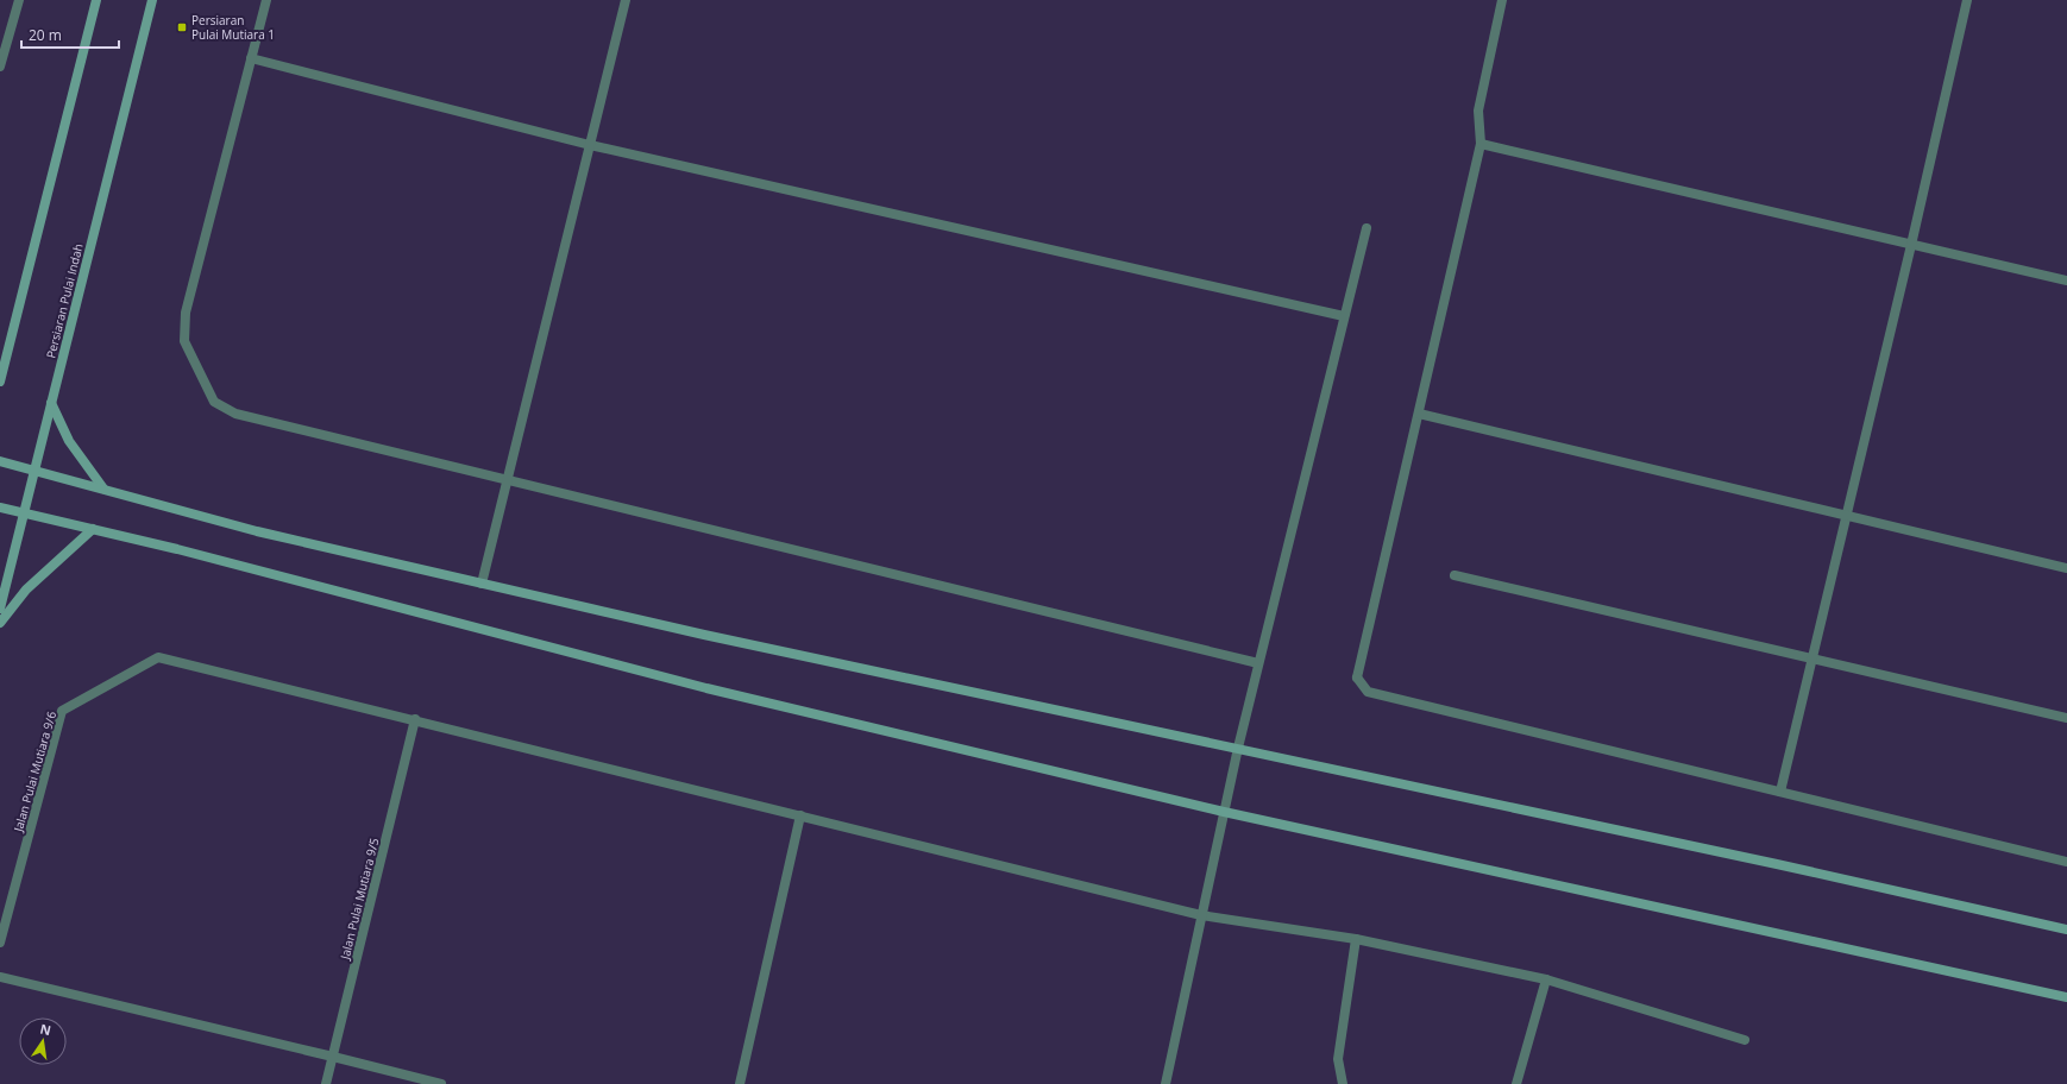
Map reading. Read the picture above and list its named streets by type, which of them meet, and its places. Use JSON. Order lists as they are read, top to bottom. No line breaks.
{"streets":{"street":["Persiaran Pulai Indah","Jalan Pulai Mutiara 9/6","Jalan Pulai Mutiara 9/5"]},"crossings":[["Jalan Pulai Mutiara 9/6","Jalan Pulai Mutiara 9/5"]],"places":{"transit":["Persiaran Pulai Mutiara 1"]},"scale_bar":"20 m","north":"top"}
